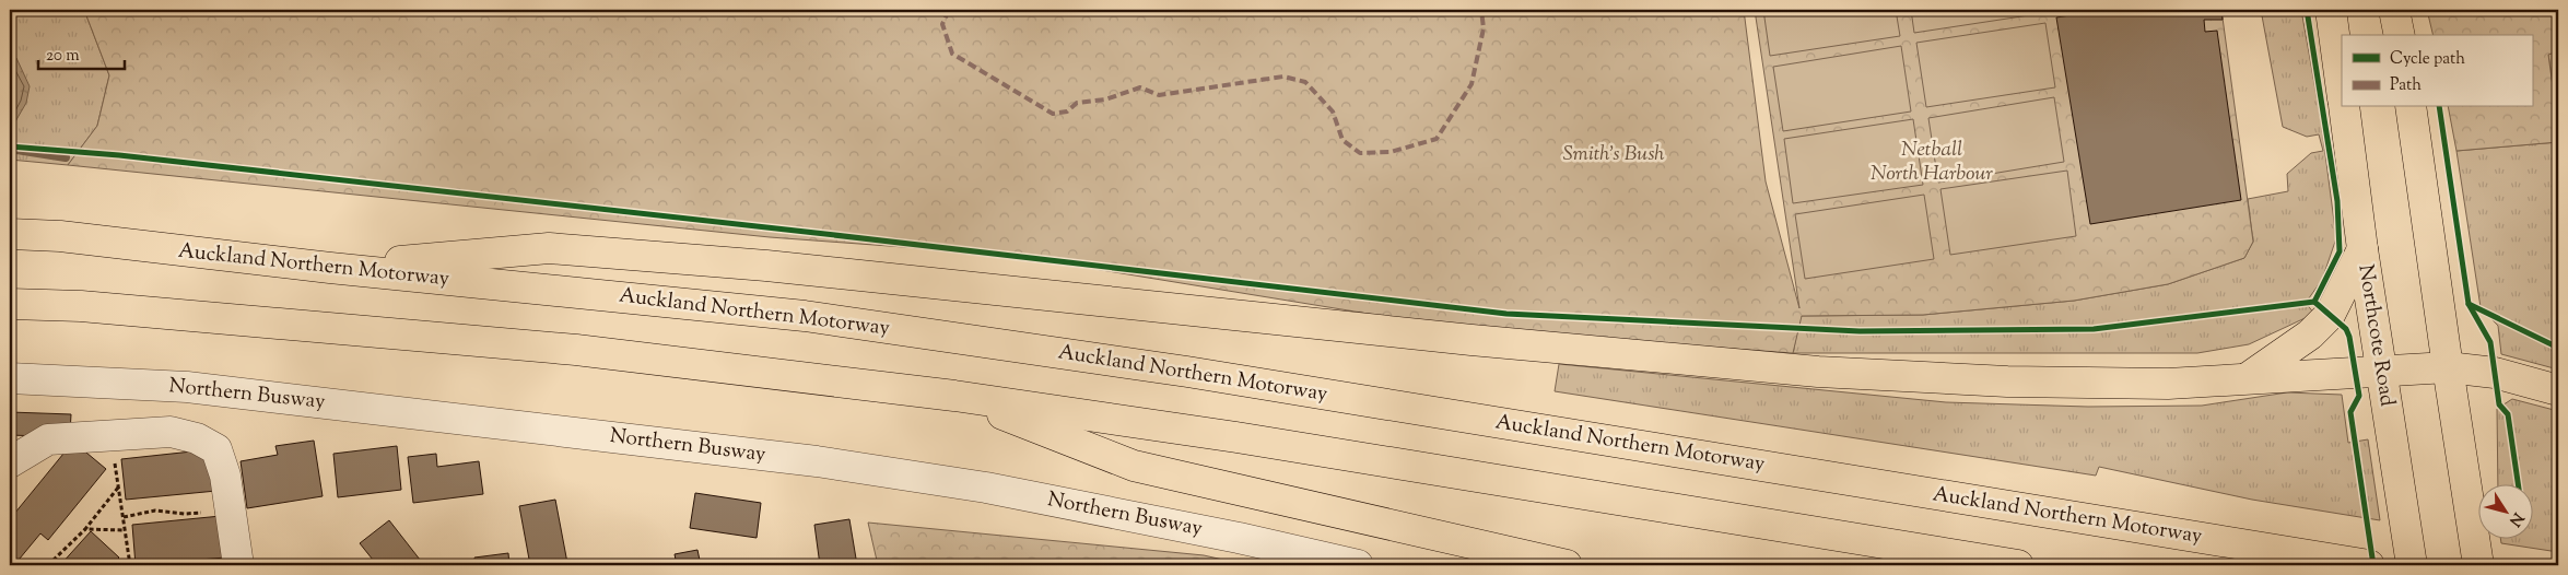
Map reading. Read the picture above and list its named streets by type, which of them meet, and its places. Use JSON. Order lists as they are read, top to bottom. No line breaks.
{"streets":{"main road":["Auckland Northern Motorway","Northcote Road"],"lane":["Northern Busway"]},"parks":["Netball North Harbour","Smith's Bush"],"legend":["Cycle path","Path"],"scale_bar":"20 m","north":"bottom right"}
